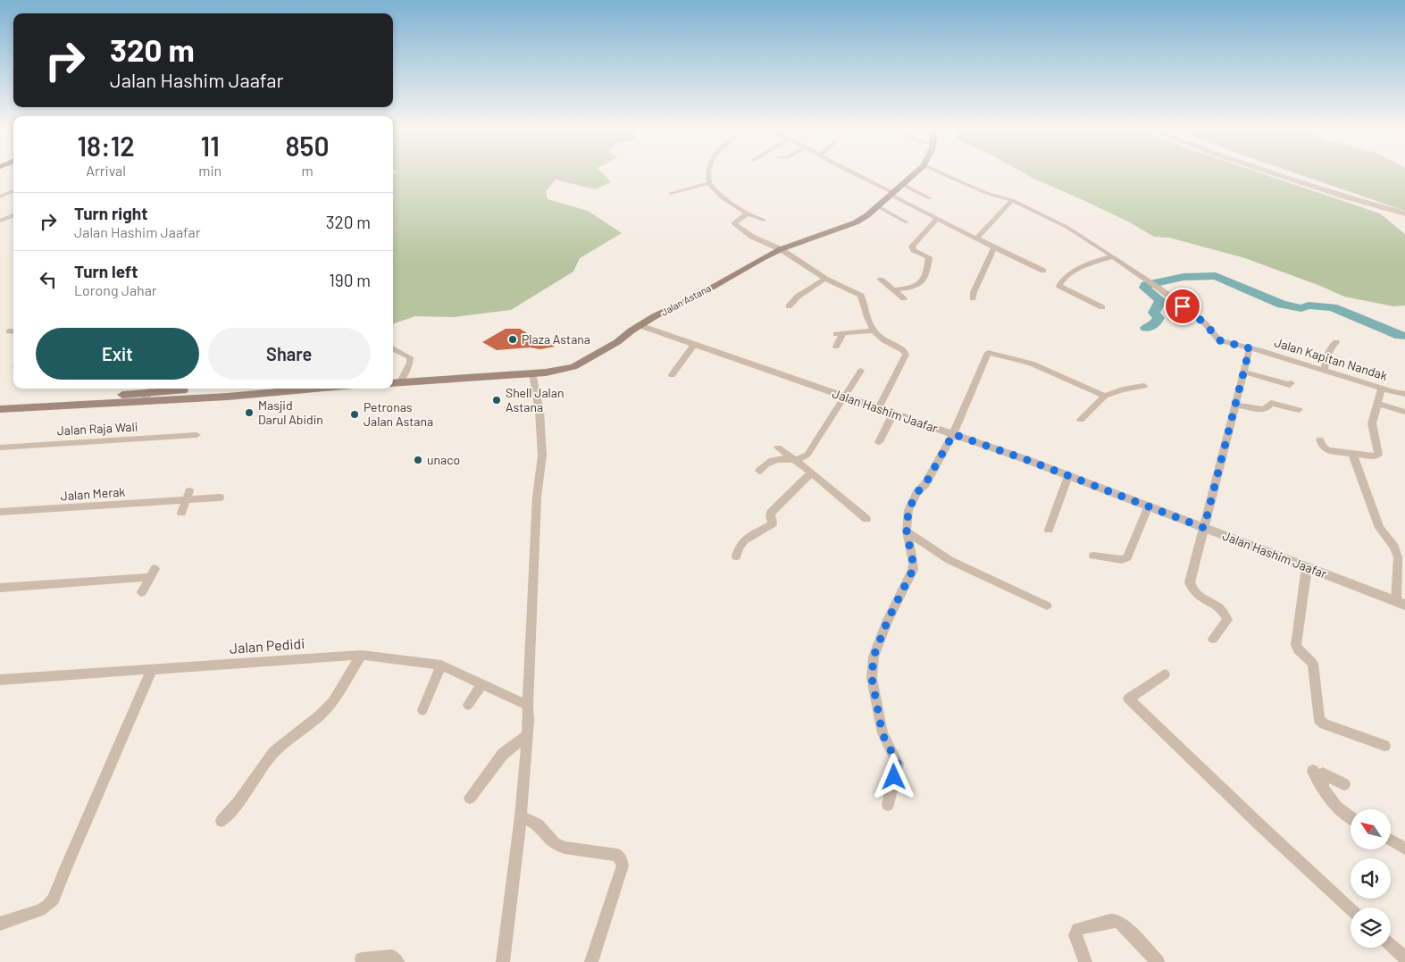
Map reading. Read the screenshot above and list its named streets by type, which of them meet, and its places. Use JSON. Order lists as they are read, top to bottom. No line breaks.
{"streets":{"main road":["Jalan Astana"],"street":["Jalan Kapitan Nandak","Jalan Hashim Jaafar","Jalan Raja Wali","Jalan Merak","Jalan Pedidi"]},"crossings":[["Jalan Astana","Jalan Hashim Jaafar"]],"places":["Plaza Astana","Shell Jalan Astana","Masjid Darul Abidin","Petronas Jalan Astana","unaco"],"north":"top left","page":{"turn":["320 m","Jalan Hashim Jaafar"],"eta":["18:12","Arrival","11","min","850","m"],"list":[{"name":"Turn right","note":"Jalan Hashim Jaafar","value":"320 m"},{"name":"Turn left","note":"Lorong Jahar","value":"190 m"}],"buttons":["Exit","Share"]}}
